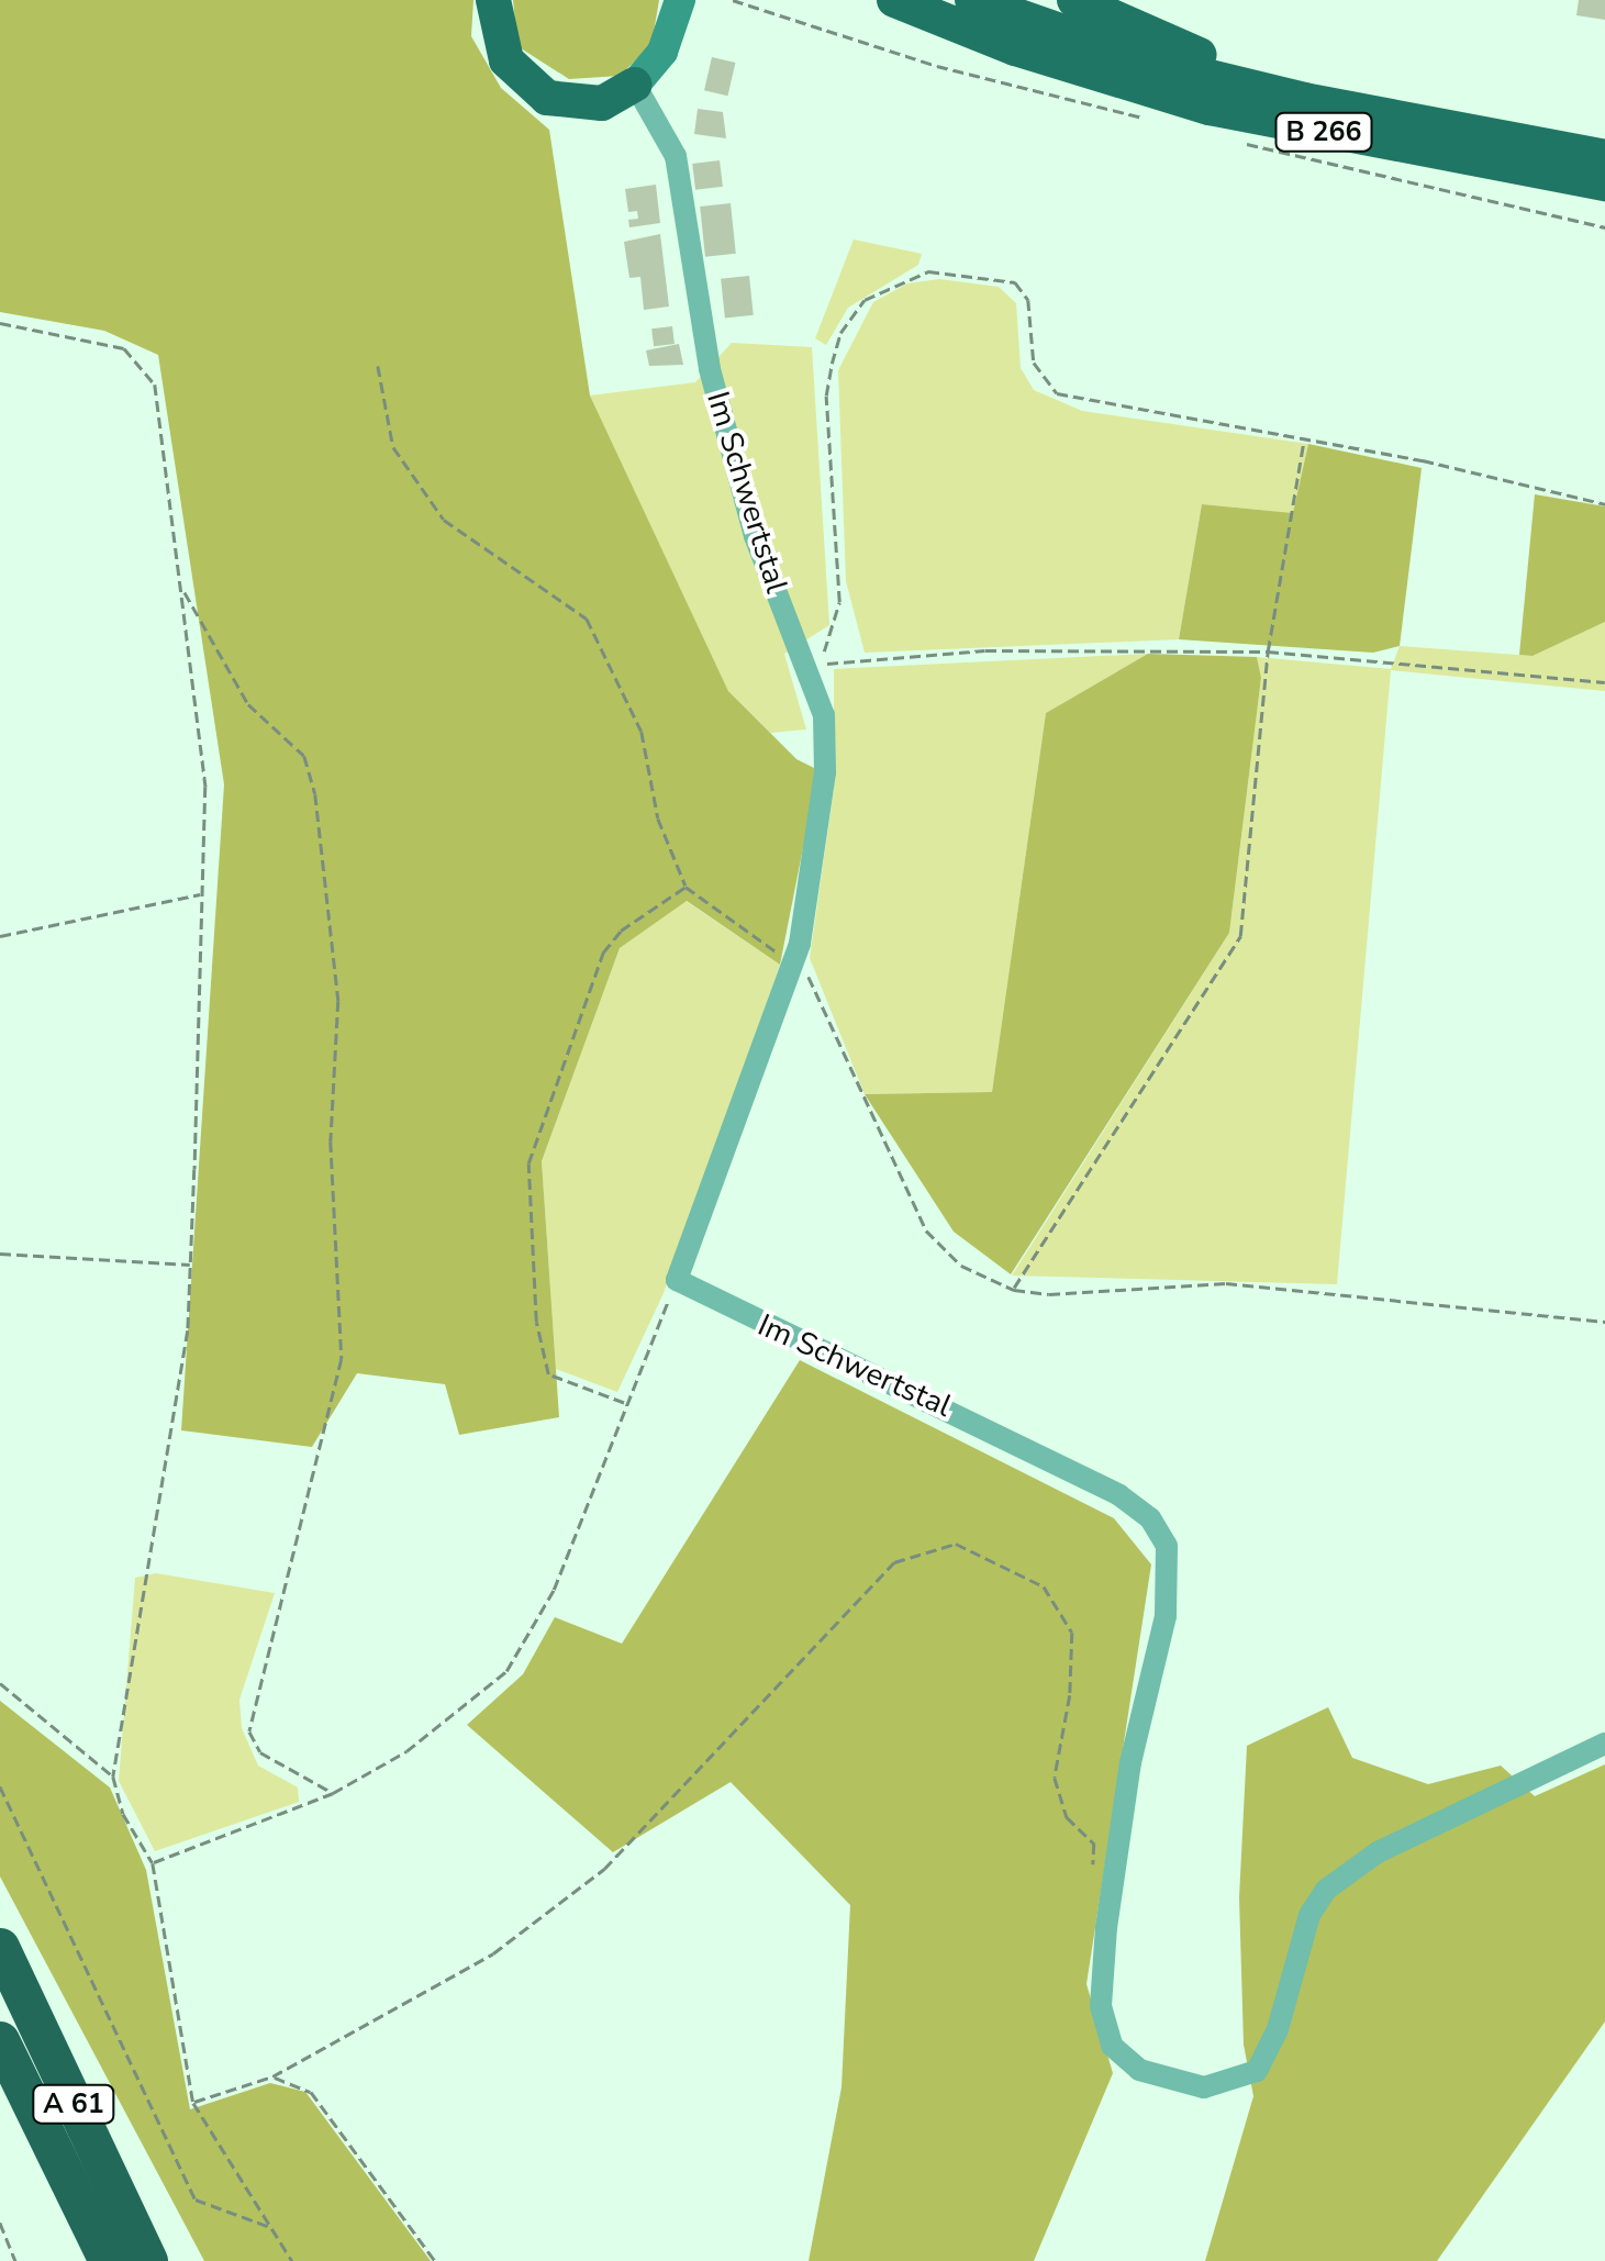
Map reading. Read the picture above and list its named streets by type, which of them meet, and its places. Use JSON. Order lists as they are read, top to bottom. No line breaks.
{"streets":{"highway":["B 266","A 61"],"street":["Im Schwertstal"]}}
